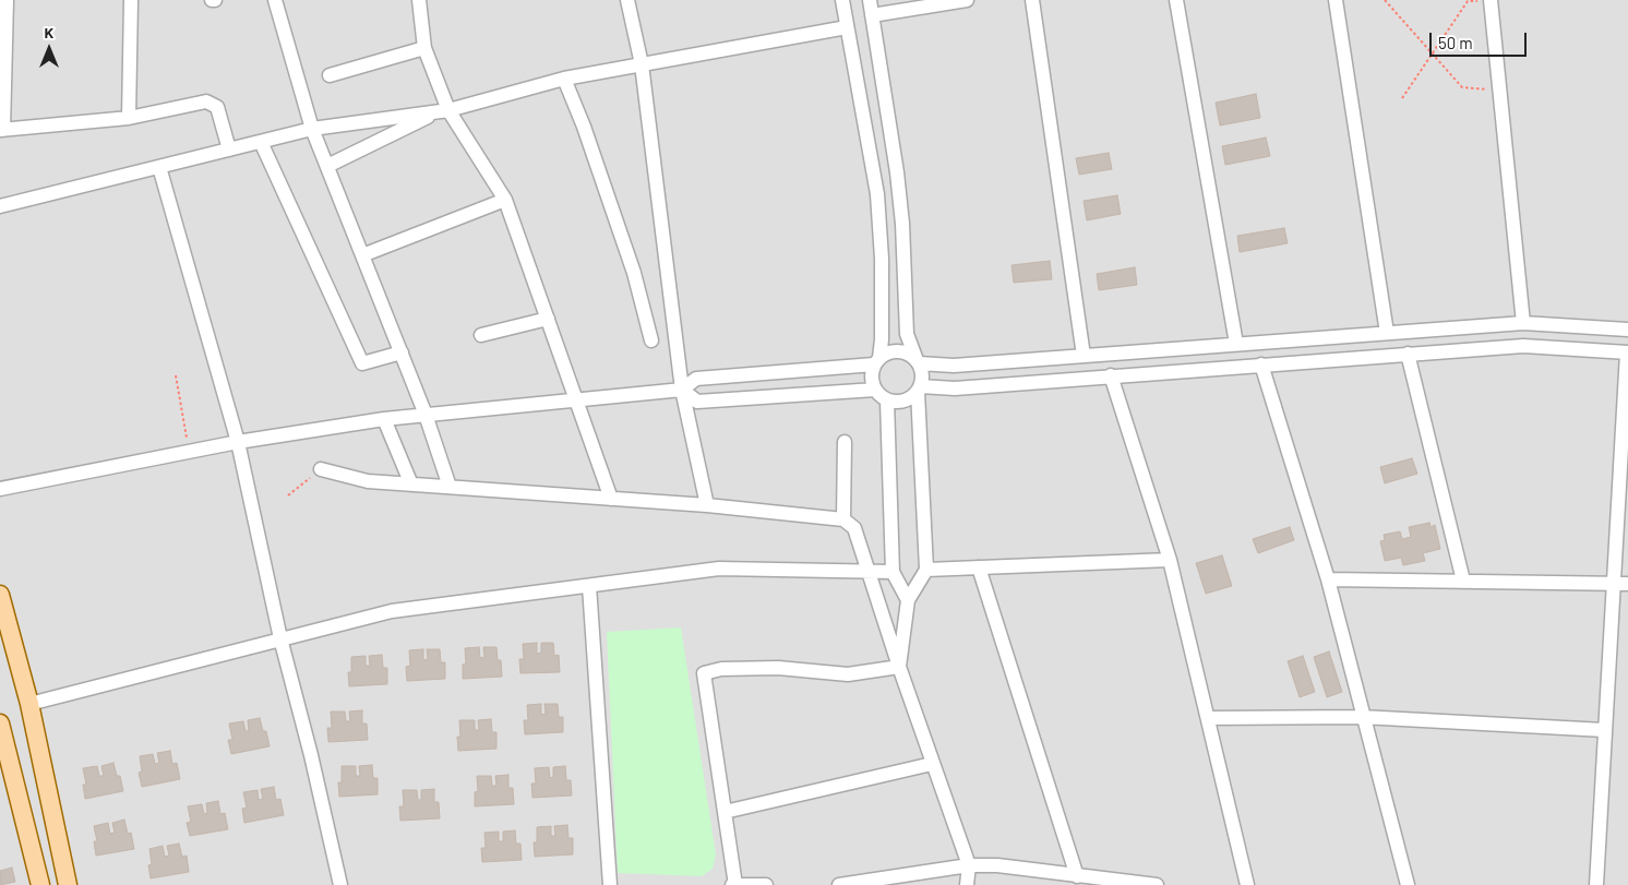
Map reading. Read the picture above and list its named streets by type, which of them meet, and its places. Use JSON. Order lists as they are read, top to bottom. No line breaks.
{"scale_bar":"50 m","north":"top"}
